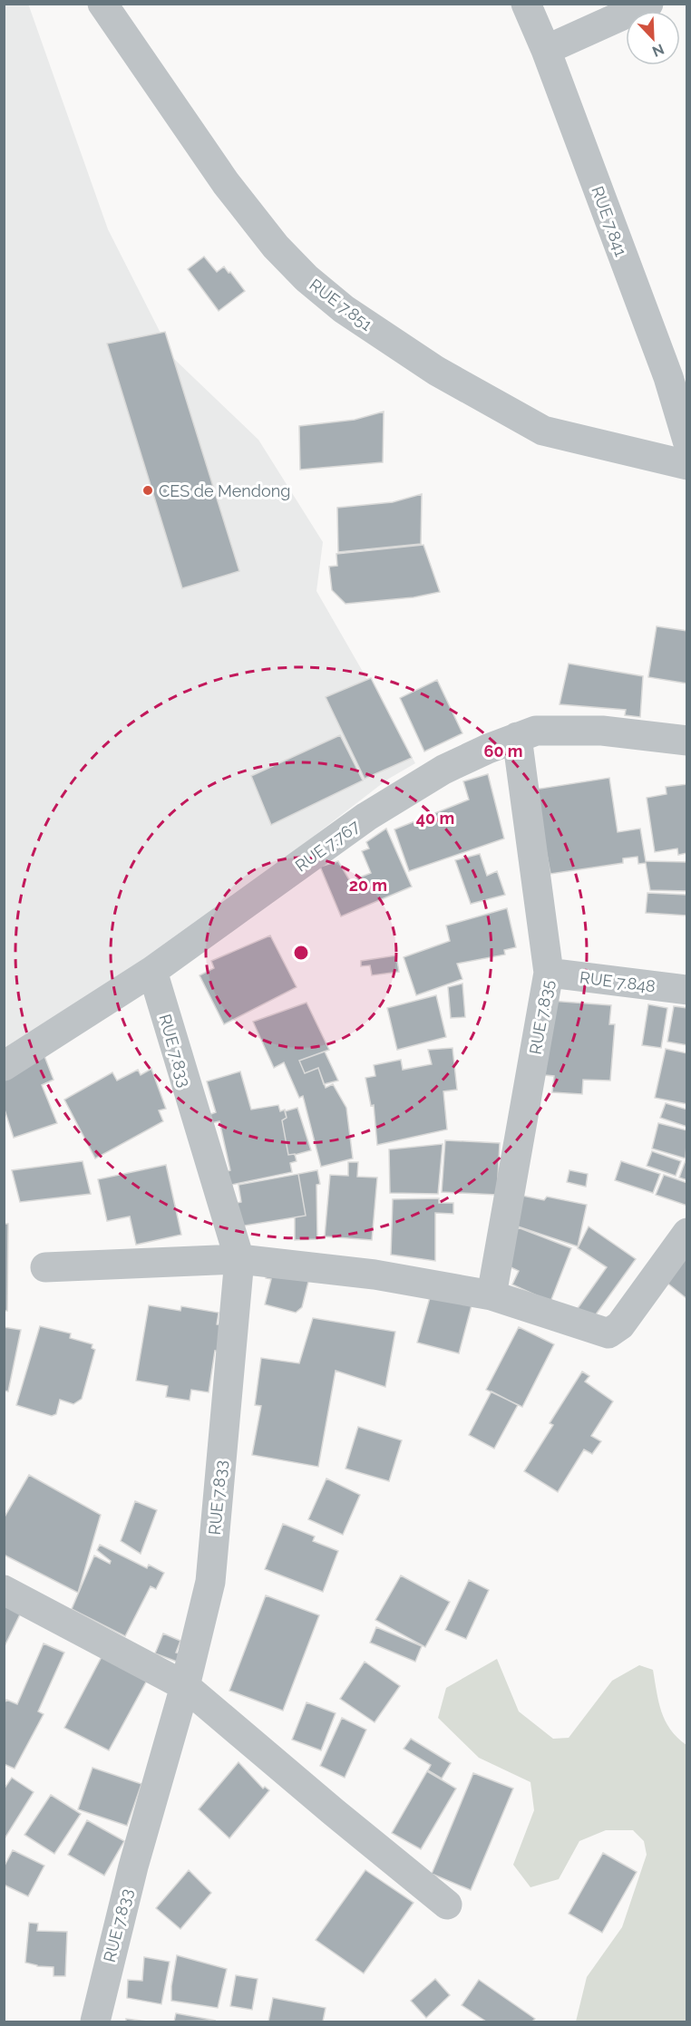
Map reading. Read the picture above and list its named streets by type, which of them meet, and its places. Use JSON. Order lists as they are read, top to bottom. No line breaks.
{"streets":{"street":["RUE 7.841","RUE 7.851","RUE 7.767","RUE 7.848","RUE 7.835","RUE 7.833"]},"crossings":[["RUE 7.767","RUE 7.835"],["RUE 7.767","RUE 7.833"],["RUE 7.848","RUE 7.835"]],"places":["CES de Mendong"],"north":"bottom right","rings":["60 m","40 m","20 m"]}
